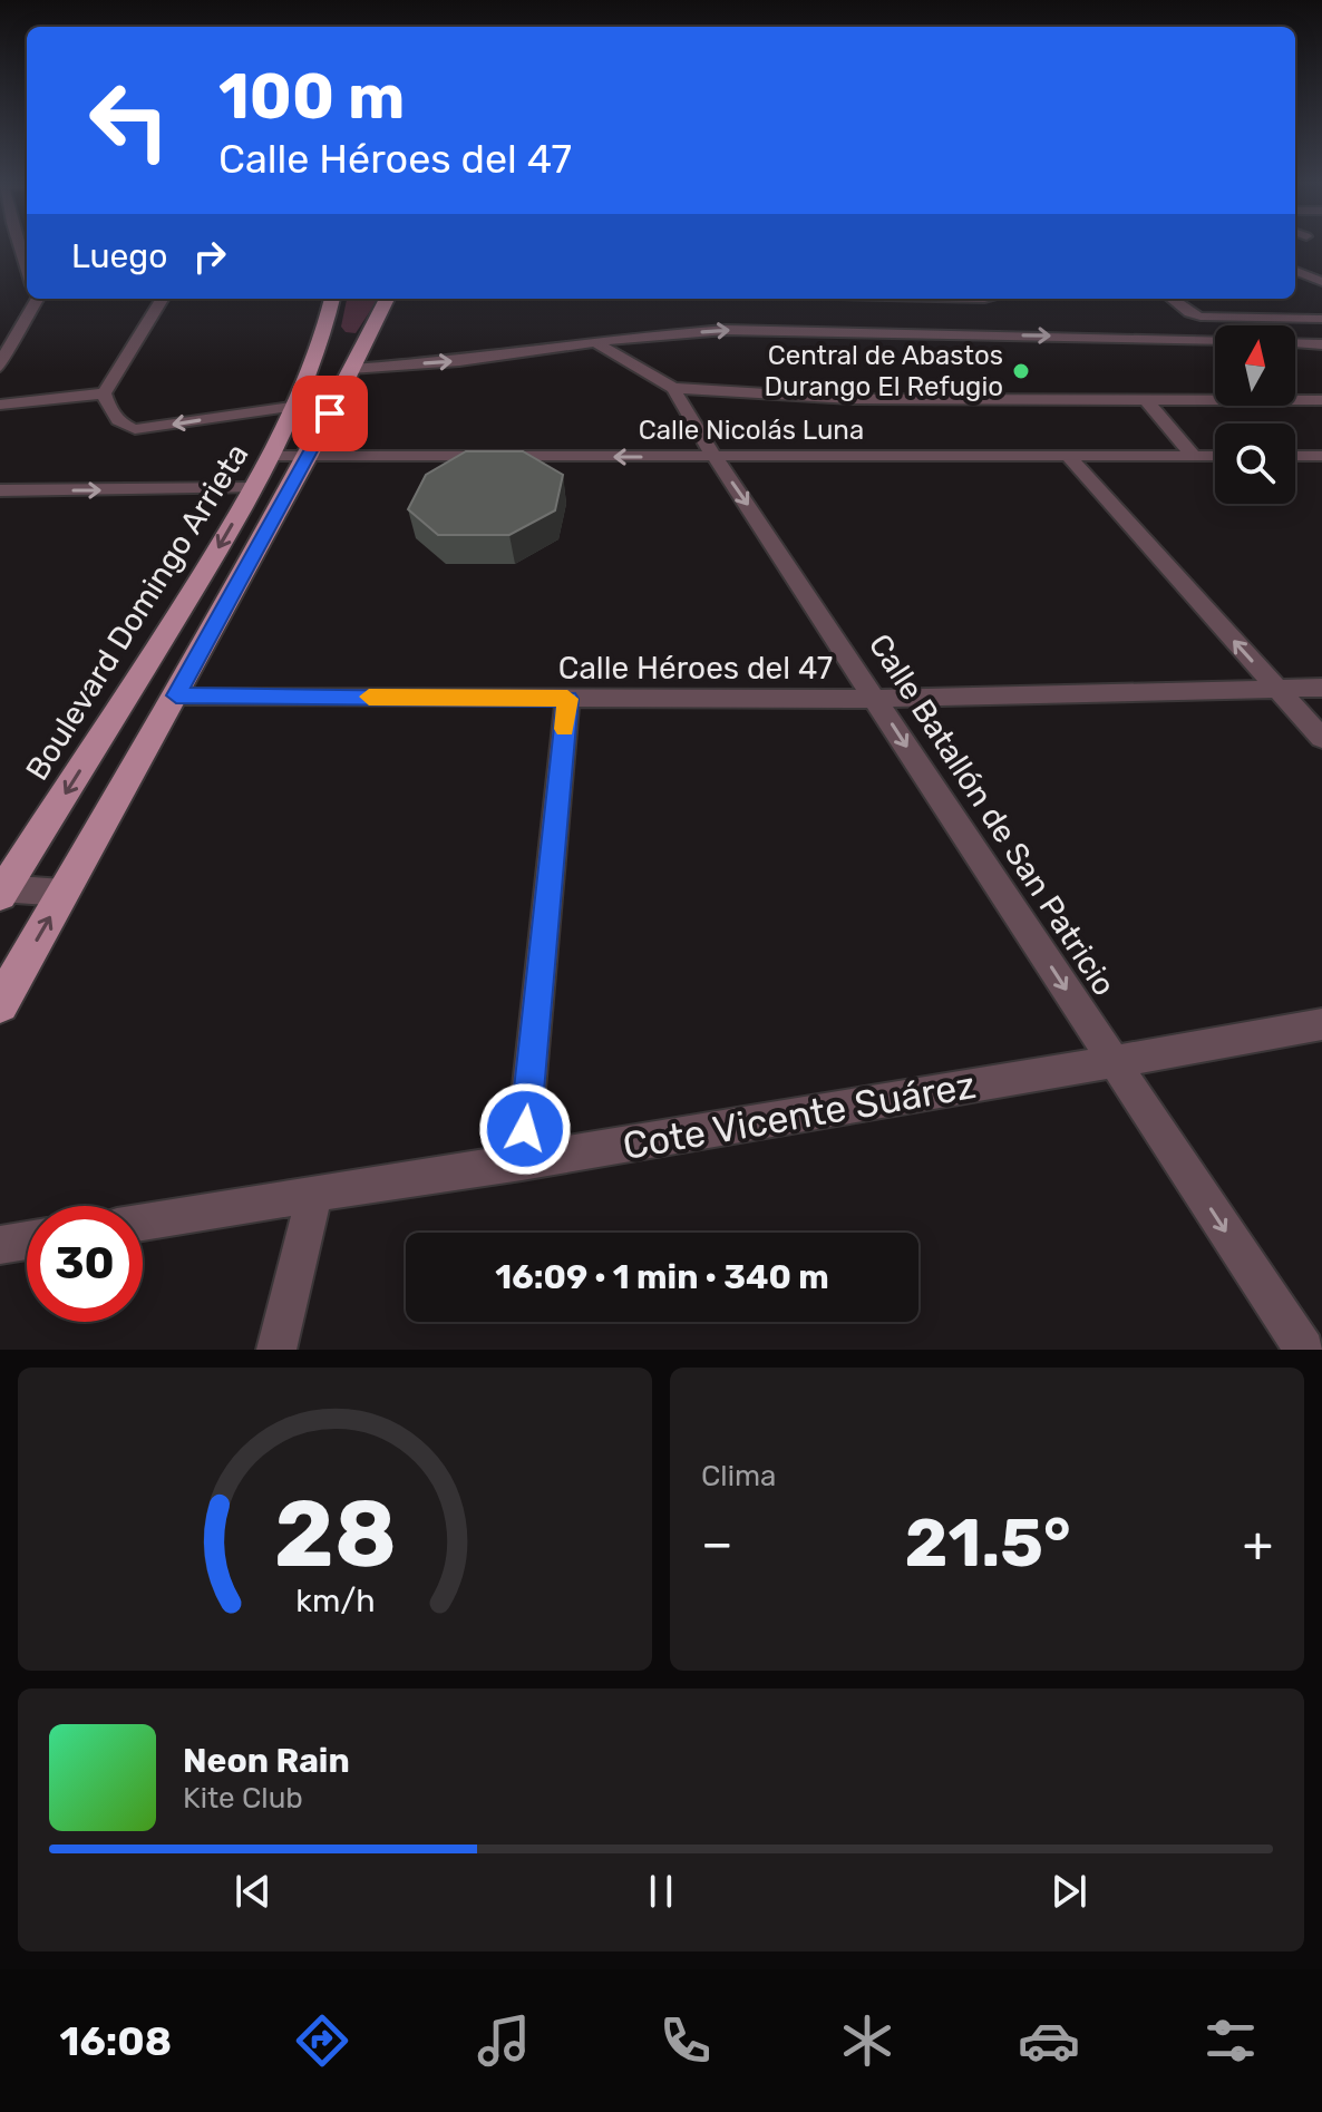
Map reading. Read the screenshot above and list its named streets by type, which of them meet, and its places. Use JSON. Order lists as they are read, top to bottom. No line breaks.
{"streets":{"main road":["Boulevard Domingo Arrieta"],"street":["Calle Nicolás Luna","Calle Héroes del 47","Calle Batallón de San Patricio","Cote Vicente Suárez"]},"crossings":[["Calle Nicolás Luna","Boulevard Domingo Arrieta"],["Calle Nicolás Luna","Calle Batallón de San Patricio"],["Calle Héroes del 47","Calle Batallón de San Patricio"],["Calle Batallón de San Patricio","Cote Vicente Suárez"]],"one_way":["Calle Batallón de San Patricio"],"places":["Central de Abastos Durango El Refugio"],"north":"top","page":{"turn":["100 m","Calle Héroes del 47"],"then":"Luego","limit":"30","trip":"16:09 · 1 min · 340 m","tile":"Clima","heat":["−","21.5°","+"],"song":["Neon Rain","Kite Club"],"tabs":"16:08","gauge":["28","km/h"]}}
